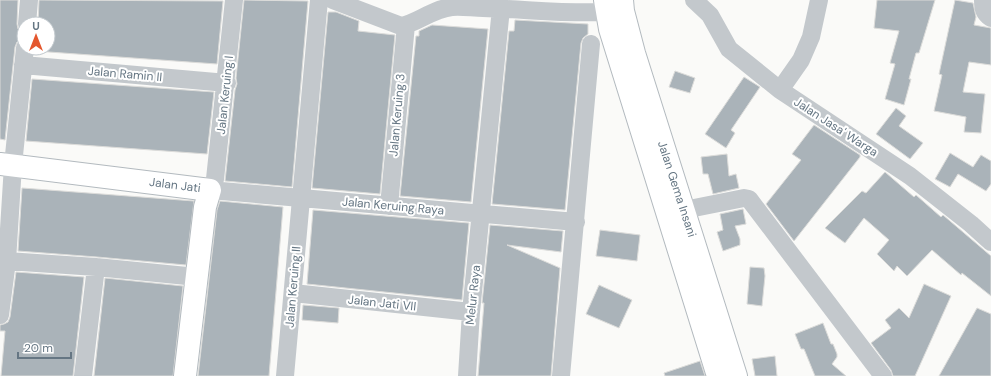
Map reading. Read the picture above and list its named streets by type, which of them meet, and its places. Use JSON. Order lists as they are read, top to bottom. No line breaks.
{"streets":{"street":["Jalan Ramin II","Jalan Keruing I","Jalan Keruing 3","Jalan Jasa' Warga","Jalan Jati","Jalan Gema Insani","Jalan Keruing Raya","Jalan Keruing II","Melur Raya","Jalan Jati VII"]},"crossings":[["Jalan Ramin II","Jalan Keruing I"],["Jalan Keruing I","Jalan Jati"],["Jalan Keruing I","Jalan Keruing Raya"],["Jalan Keruing 3","Jalan Keruing Raya"],["Jalan Jati","Jalan Keruing Raya"],["Jalan Keruing Raya","Jalan Keruing II"],["Jalan Keruing Raya","Melur Raya"],["Jalan Keruing II","Jalan Jati VII"],["Melur Raya","Jalan Jati VII"]],"scale_bar":"20 m","north":"top"}
